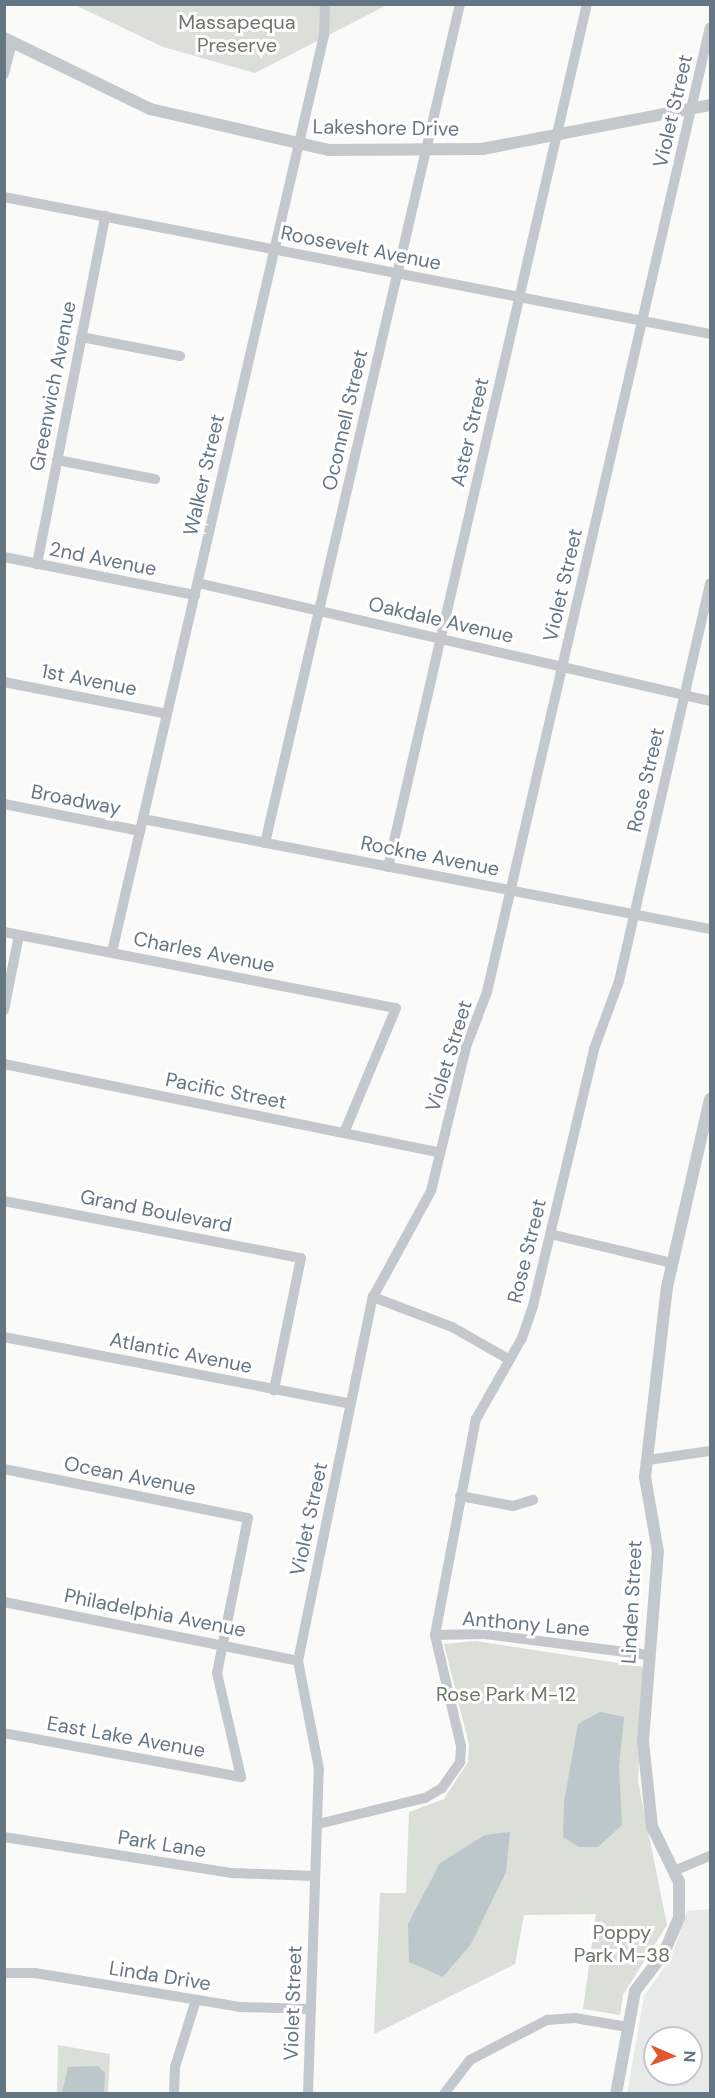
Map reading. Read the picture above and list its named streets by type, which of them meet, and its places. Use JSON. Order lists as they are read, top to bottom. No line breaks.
{"streets":{"street":["Violet Street","Lakeshore Drive","Roosevelt Avenue","Greenwich Avenue","Oconnell Street","Aster Street","Walker Street","2nd Avenue","Oakdale Avenue","1st Avenue","Rose Street","Broadway","Rockne Avenue","Charles Avenue","Pacific Street","Grand Boulevard","Atlantic Avenue","Ocean Avenue","Linden Street","Philadelphia Avenue","Anthony Lane","East Lake Avenue","Park Lane","Linda Drive"]},"crossings":[["Violet Street","Lakeshore Drive"],["Violet Street","Roosevelt Avenue"],["Violet Street","Oakdale Avenue"],["Violet Street","Rose Street"],["Violet Street","Rockne Avenue"],["Violet Street","Pacific Street"],["Violet Street","Atlantic Avenue"],["Violet Street","Philadelphia Avenue"],["Violet Street","Park Lane"],["Violet Street","Linda Drive"],["Lakeshore Drive","Oconnell Street"],["Lakeshore Drive","Aster Street"],["Lakeshore Drive","Walker Street"],["Roosevelt Avenue","Greenwich Avenue"],["Roosevelt Avenue","Oconnell Street"],["Roosevelt Avenue","Aster Street"],["Roosevelt Avenue","Walker Street"],["Greenwich Avenue","2nd Avenue"],["Oconnell Street","Oakdale Avenue"],["Oconnell Street","Rockne Avenue"],["Aster Street","Oakdale Avenue"],["Aster Street","Rockne Avenue"],["Walker Street","2nd Avenue"],["Walker Street","Oakdale Avenue"],["Walker Street","1st Avenue"],["Walker Street","Broadway"],["Walker Street","Rockne Avenue"],["Walker Street","Charles Avenue"],["Oakdale Avenue","Rose Street"],["Rose Street","Rockne Avenue"],["Rose Street","Anthony Lane"],["Charles Avenue","Pacific Street"],["Grand Boulevard","Atlantic Avenue"],["Ocean Avenue","Philadelphia Avenue"],["Ocean Avenue","East Lake Avenue"],["Linden Street","Anthony Lane"],["Philadelphia Avenue","East Lake Avenue"]],"parks":["Massapequa Preserve","Rose Park M-12","Poppy Park M-38"],"north":"right"}
